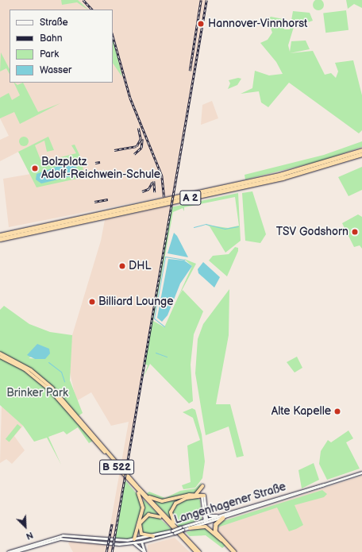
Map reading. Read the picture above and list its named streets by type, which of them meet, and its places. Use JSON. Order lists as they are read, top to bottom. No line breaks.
{"streets":{"highway":["A 2","B 522"],"main road":["Langenhagener Straße"]},"parks":["Brinker Park"],"places":["Hannover-Vinnhorst","Bolzplatz Adolf-Reichwein-Schule","TSV Godshorn","DHL","Billiard Lounge","Alte Kapelle"],"legend":["Straße","Bahn","Park","Wasser"],"north":"bottom right"}
